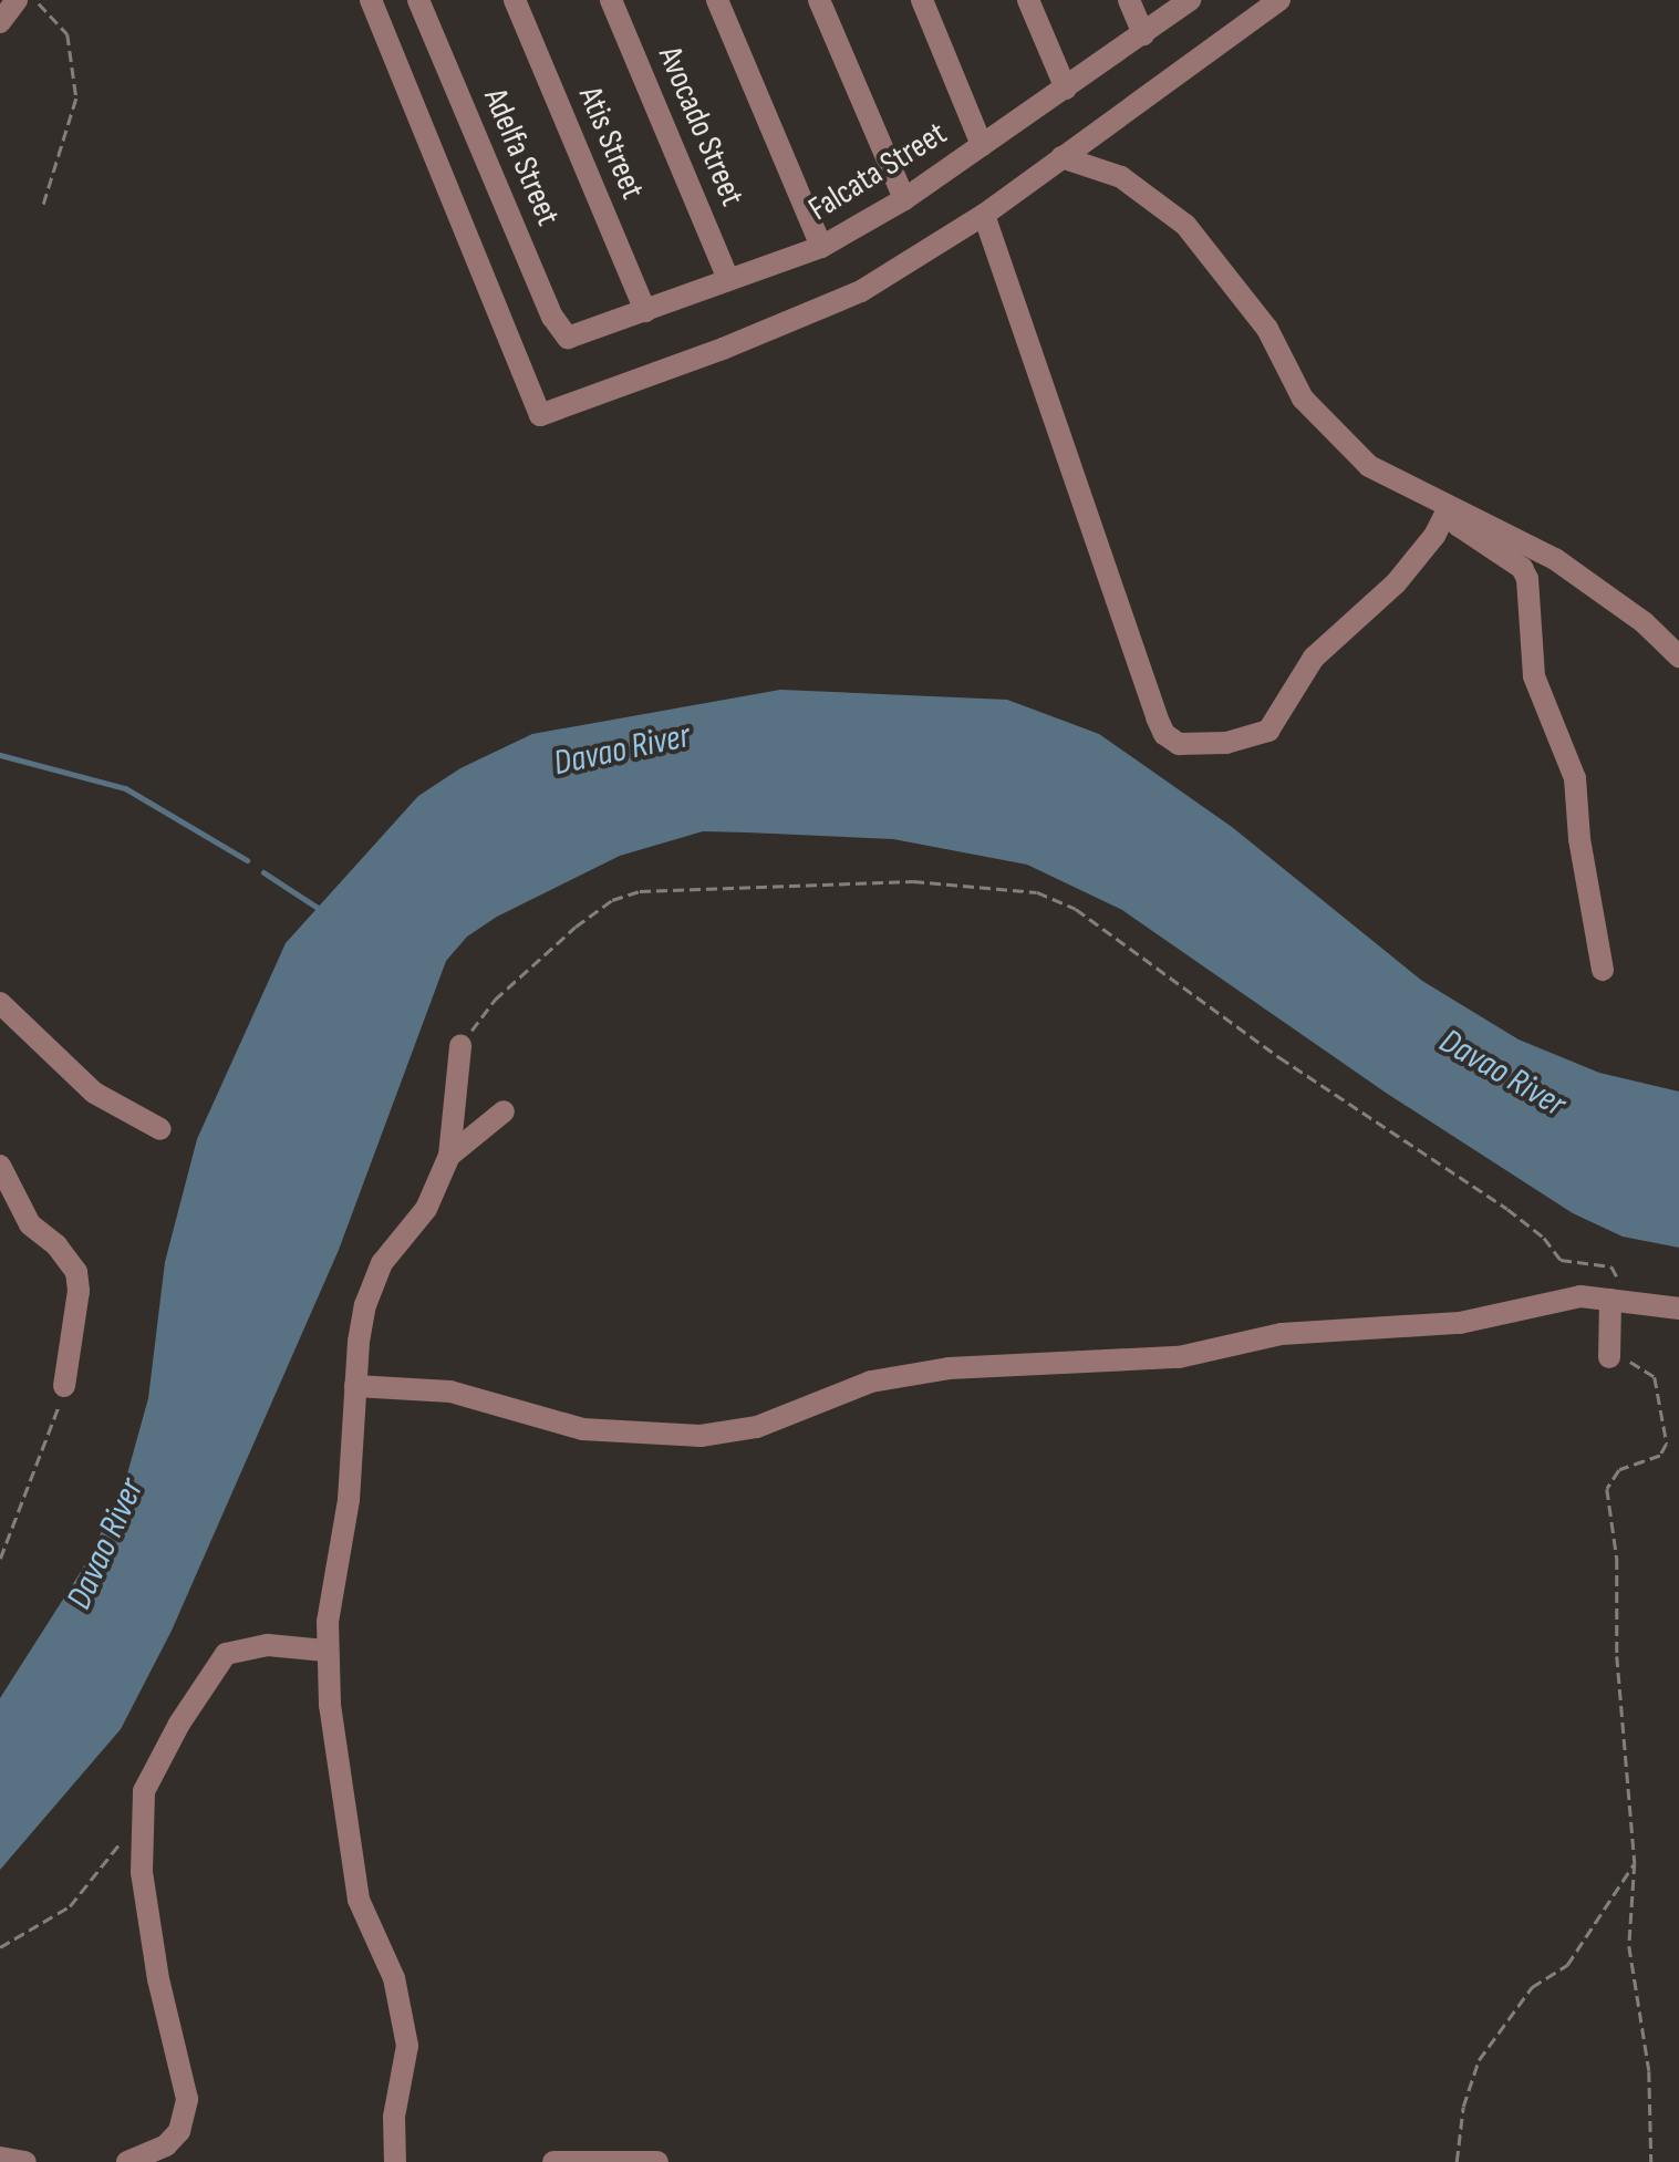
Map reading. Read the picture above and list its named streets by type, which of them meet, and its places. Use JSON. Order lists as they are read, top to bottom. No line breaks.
{"streets":{"street":["Avocado Street","Atis Street","Adelfa Street","Falcata Street"]},"crossings":[["Avocado Street","Falcata Street"],["Atis Street","Falcata Street"],["Adelfa Street","Falcata Street"]],"water":["Davao River"]}
